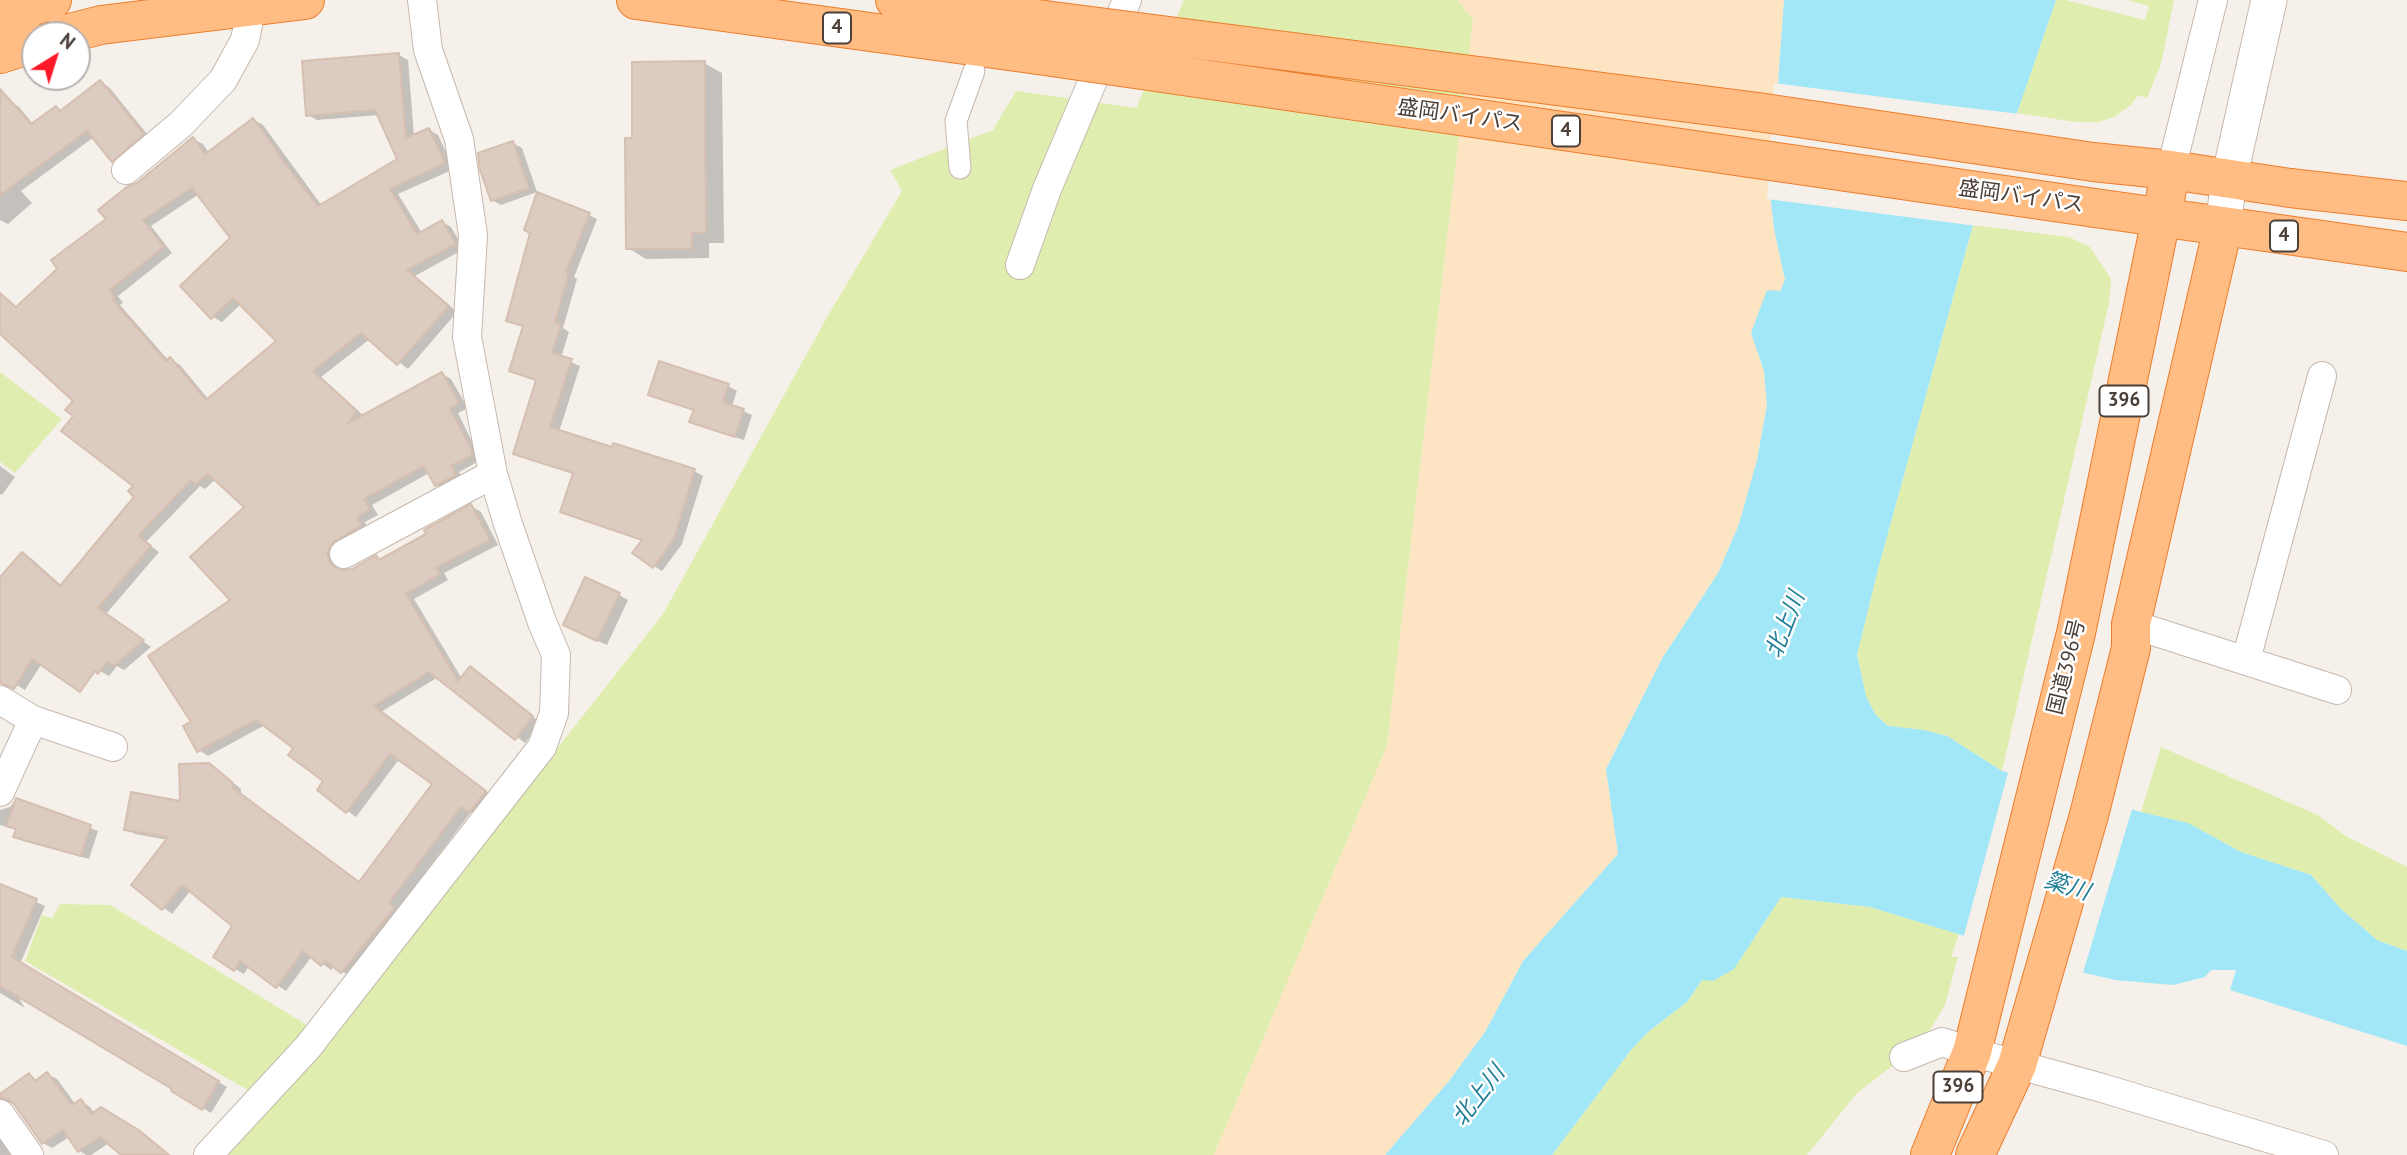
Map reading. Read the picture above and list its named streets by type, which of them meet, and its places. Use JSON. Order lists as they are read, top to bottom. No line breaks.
{"streets":{"highway":["4","盛岡バイパス","396","国道396号"]},"crossings":[["盛岡バイパス","396"],["盛岡バイパス","国道396号"]],"water":["北上川","簗川"],"north":"top right"}
